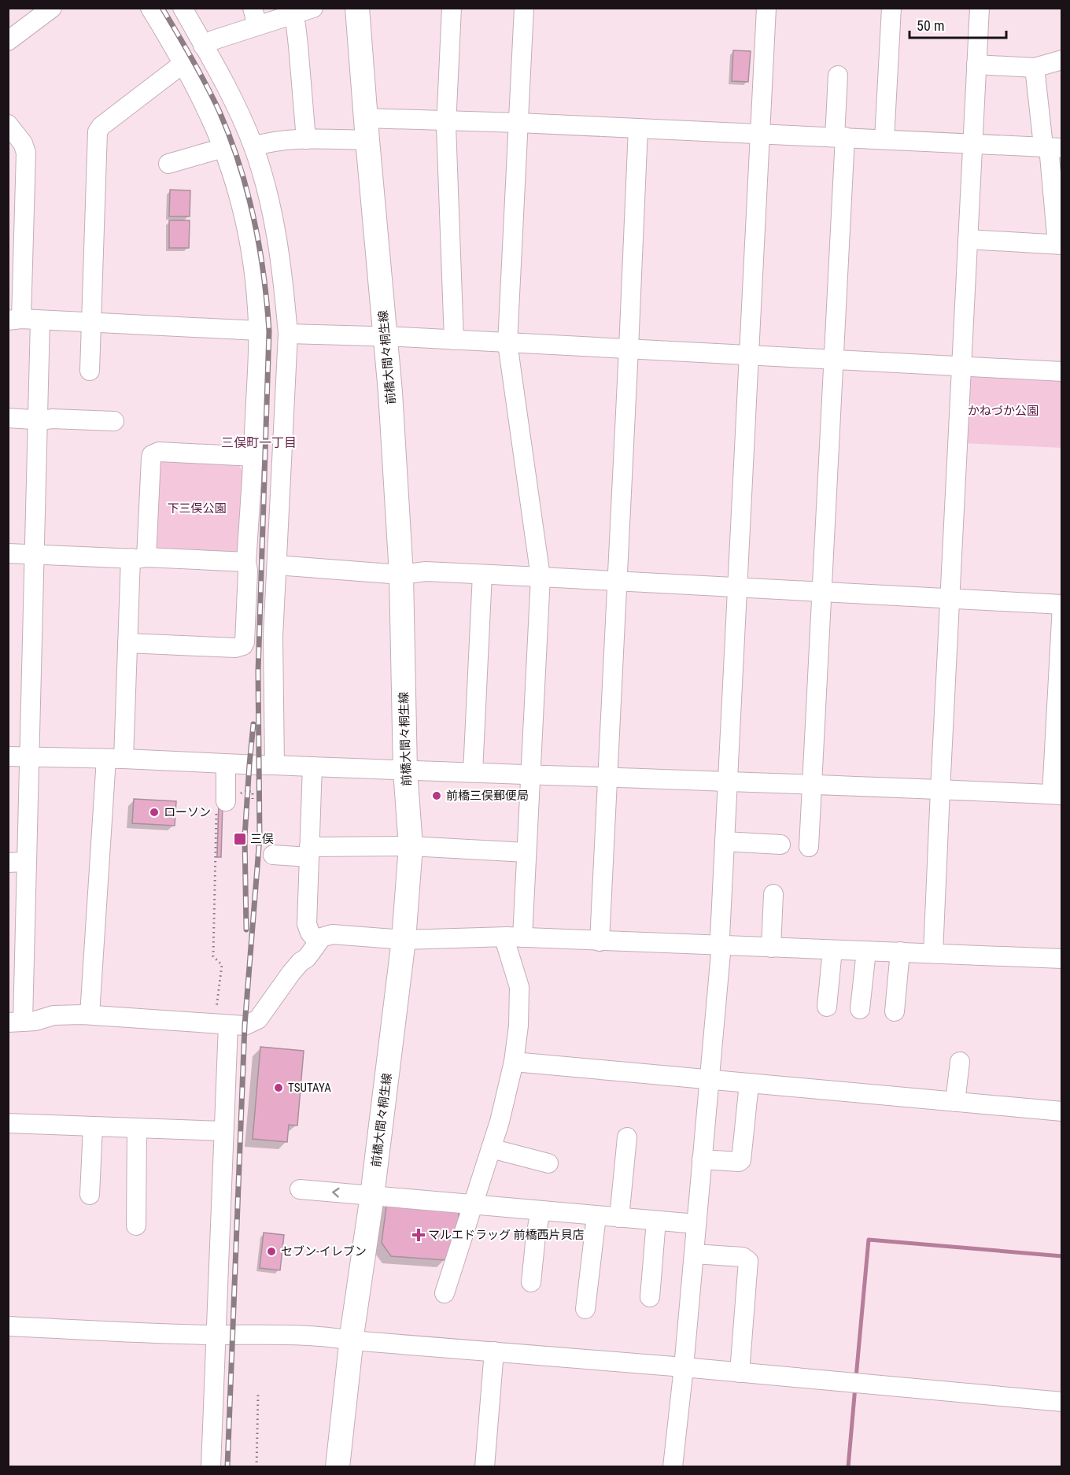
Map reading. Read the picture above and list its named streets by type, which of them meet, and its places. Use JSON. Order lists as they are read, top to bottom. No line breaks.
{"streets":{"main road":["前橋大間々桐生線"]},"districts":["三俣町一丁目"],"parks":["かねづか公園","下三俣公園"],"places":{"other":["前橋三俣郵便局","ローソン","TSUTAYA","セブン-イレブン"],"transit":["三俣"],"health":["マルエドラッグ 前橋西片貝店"]},"scale_bar":"50 m"}
